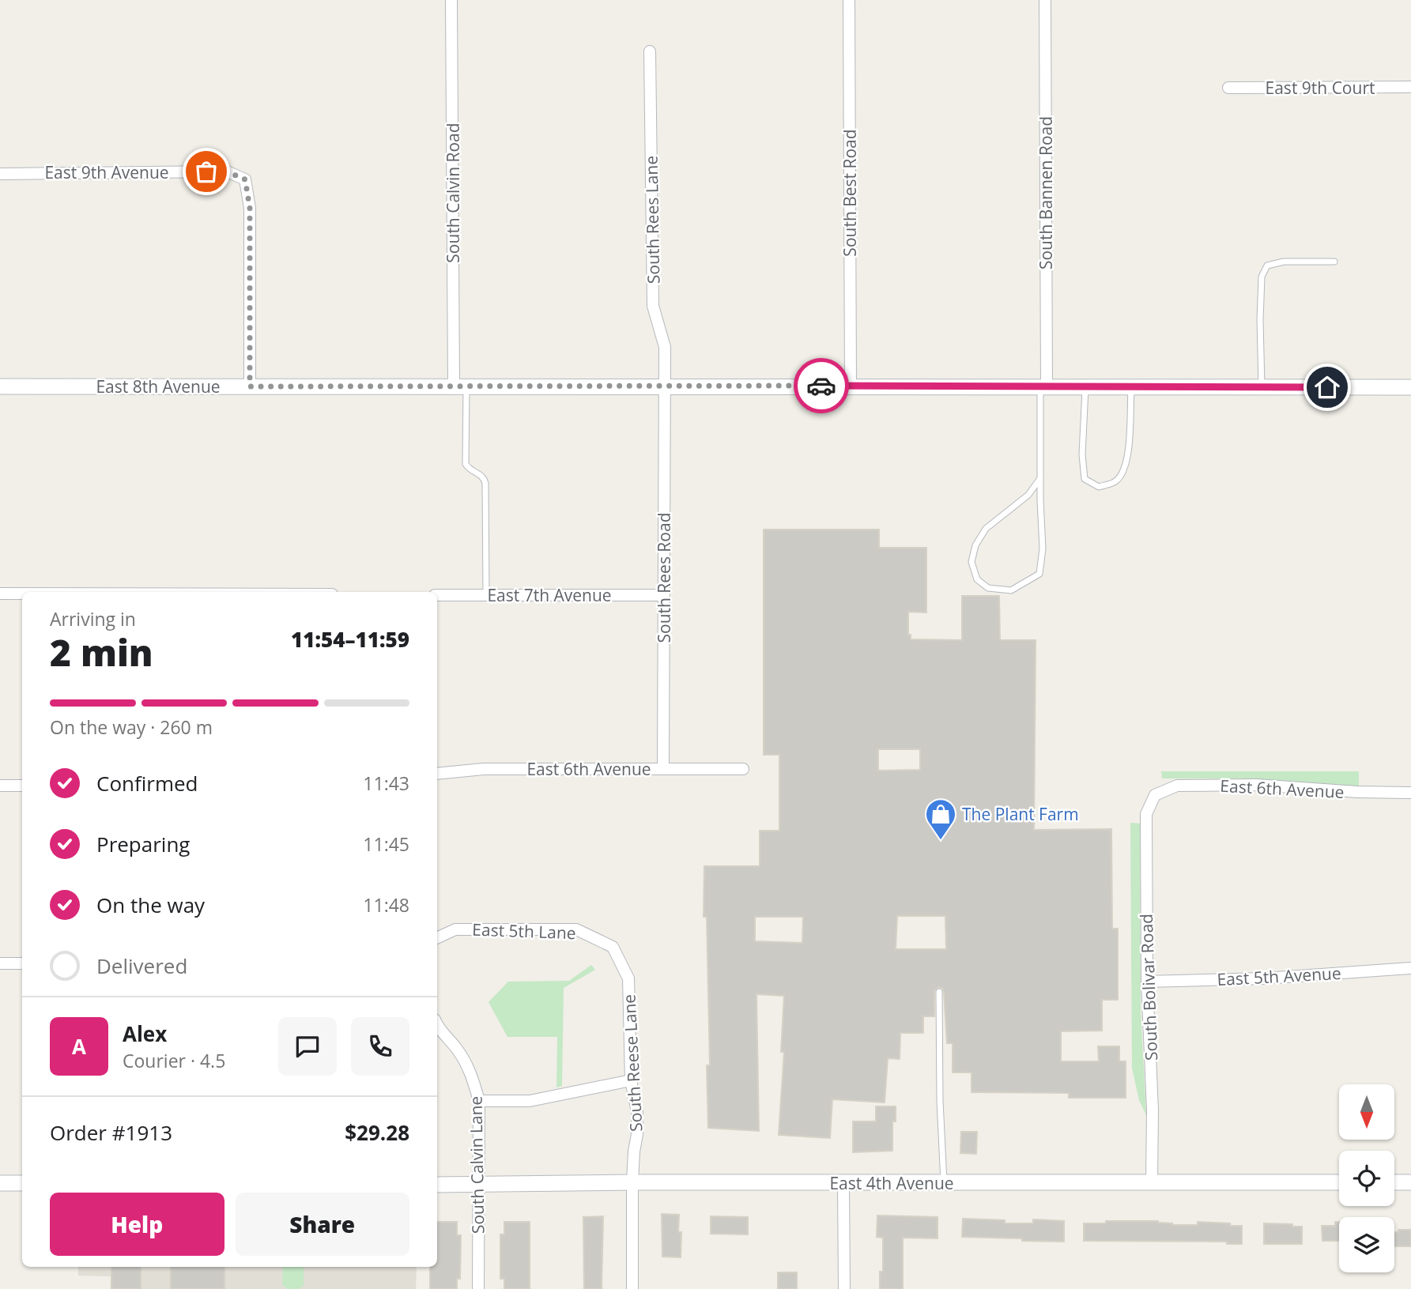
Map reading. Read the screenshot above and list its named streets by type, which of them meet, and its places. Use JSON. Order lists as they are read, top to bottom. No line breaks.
{"streets":{"street":["East 9th Court","East 9th Avenue","South Calvin Road","South Best Road","South Bannen Road","South Rees Lane","East 8th Avenue","South Rees Road","East 7th Avenue","East 6th Avenue","East 5th Lane","East 5th Avenue","South Bolivar Road","South Reese Lane","South Calvin Lane","East 4th Avenue"]},"crossings":[["East 9th Avenue","East 8th Avenue"],["South Calvin Road","East 8th Avenue"],["South Best Road","East 8th Avenue"],["South Bannen Road","East 8th Avenue"],["South Rees Lane","East 8th Avenue"],["South Rees Lane","South Rees Road"],["East 8th Avenue","South Rees Road"],["South Rees Road","East 7th Avenue"],["South Rees Road","East 6th Avenue"],["East 6th Avenue","South Bolivar Road"],["East 5th Lane","South Reese Lane"],["East 5th Avenue","South Bolivar Road"],["South Bolivar Road","East 4th Avenue"],["South Reese Lane","East 4th Avenue"],["South Calvin Lane","East 4th Avenue"]],"places":{"shop":["The Plant Farm"]},"north":"bottom","page":{"heading":["2 min","Arriving in","11:54–11:59"],"panel":["Alex","Courier · 4.5","Order #1913","$29.28"],"bar":"On the way · 260 m","list":[["Confirmed","11:43"],["Preparing","11:45"],["On the way","11:48"],"Delivered"],"round":"A","buttons":["Help","Share"]}}
